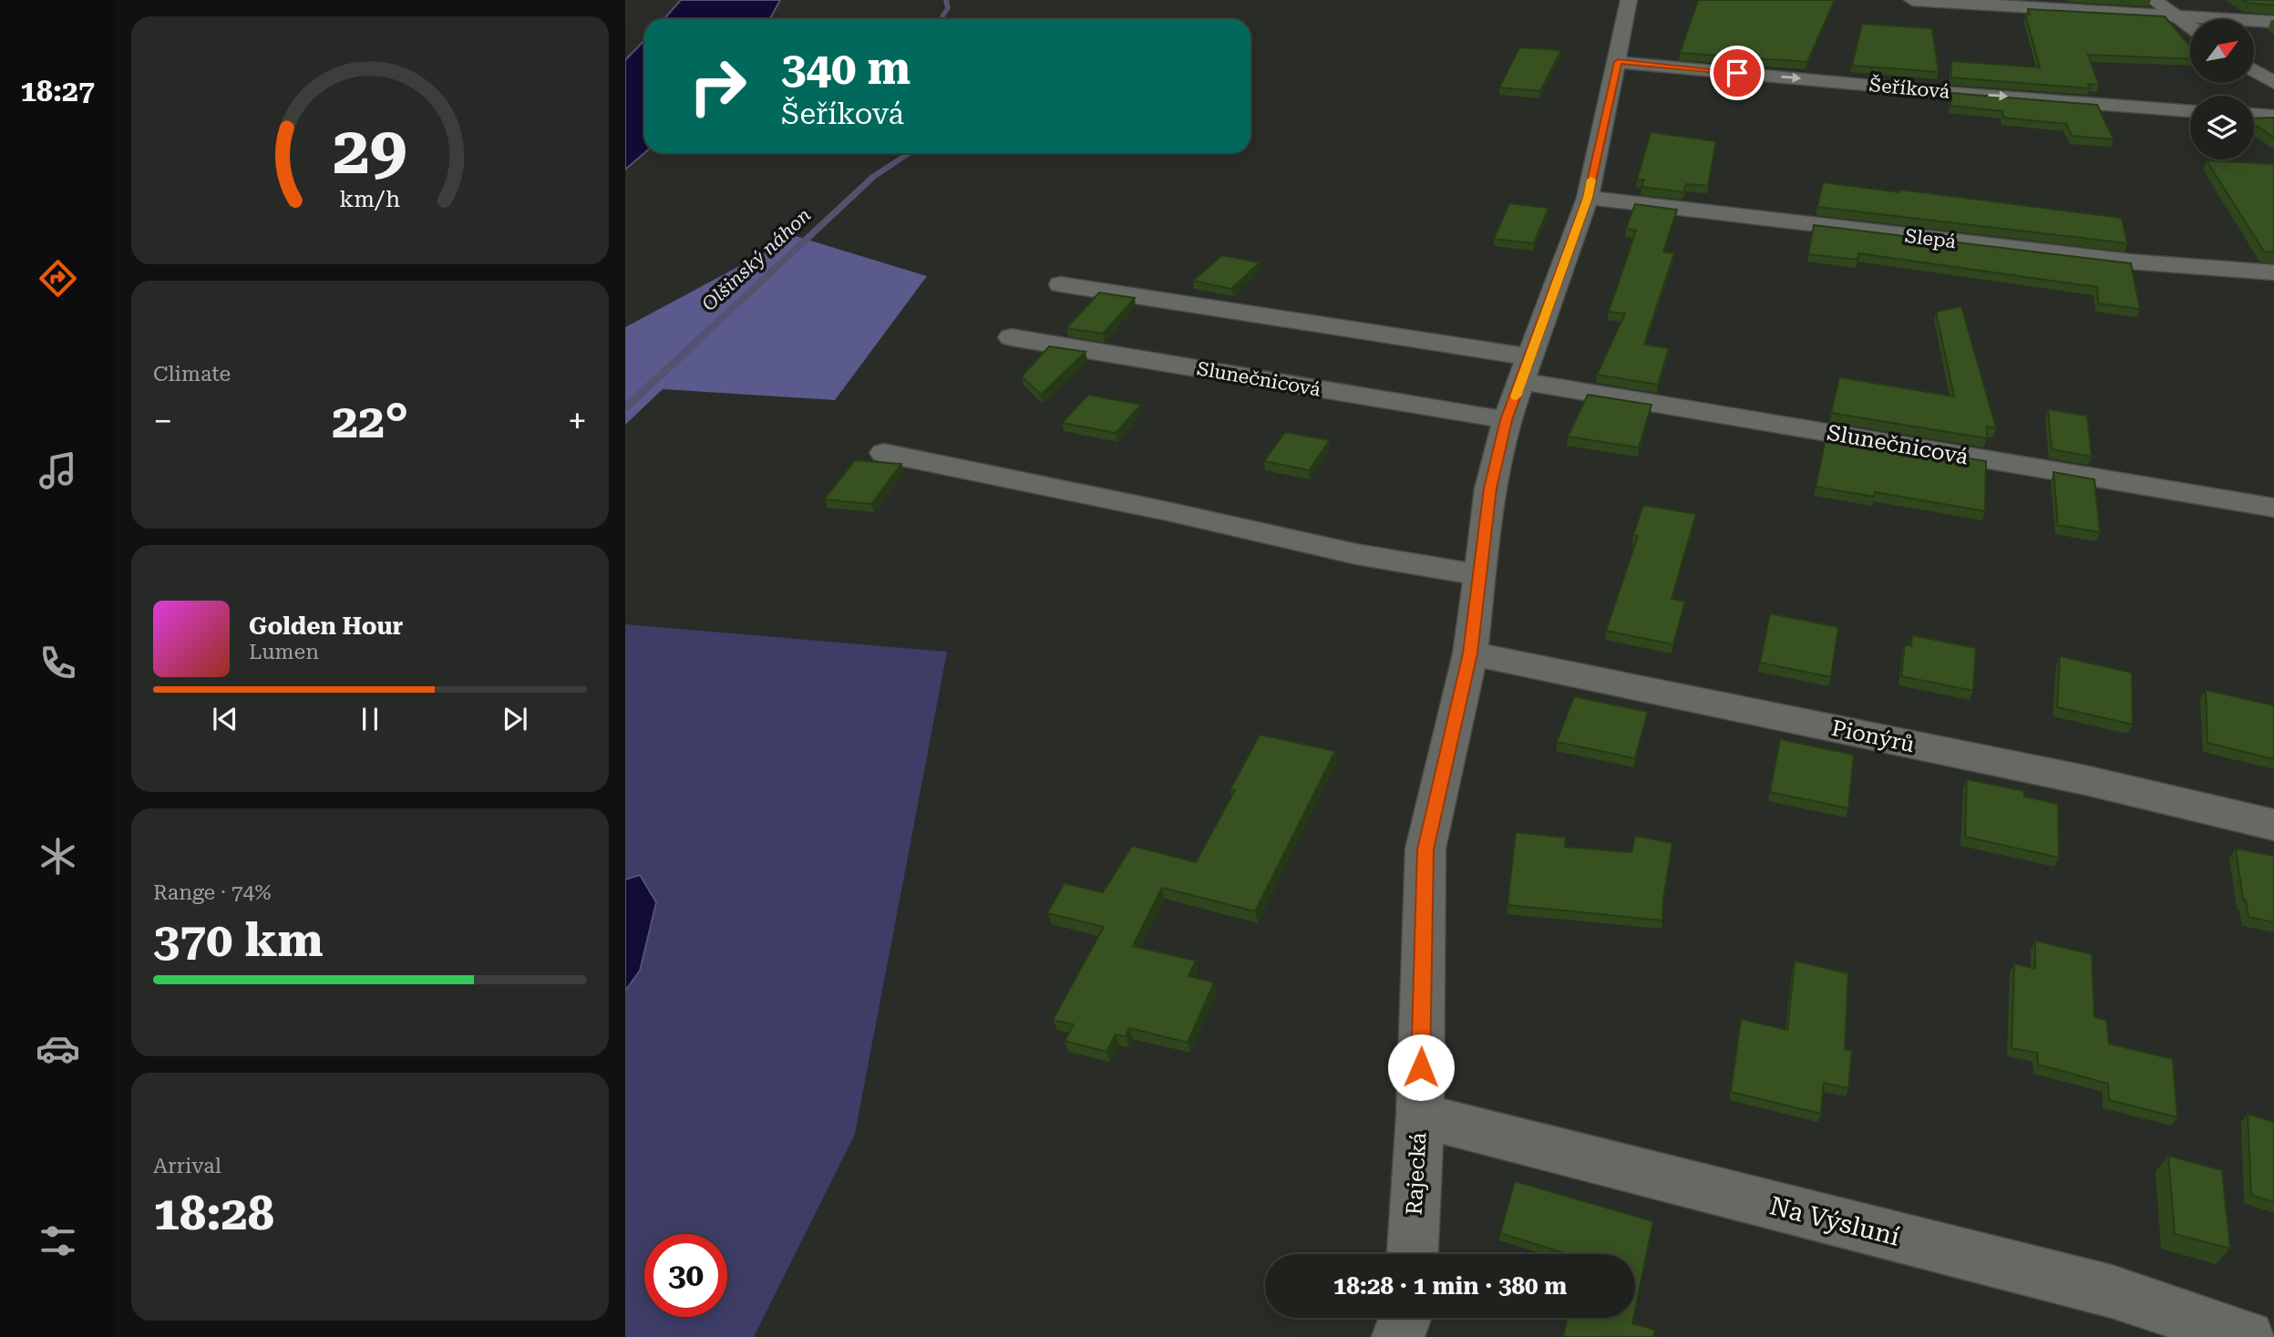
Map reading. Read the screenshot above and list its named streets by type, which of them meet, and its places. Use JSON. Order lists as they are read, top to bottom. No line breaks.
{"streets":{"street":["Šeříková","Slepá","Slunečnicová","Pionýrů","Rajecká","Na Výsluní"]},"crossings":[["Šeříková","Rajecká"],["Slepá","Rajecká"],["Slunečnicová","Rajecká"],["Pionýrů","Rajecká"],["Rajecká","Na Výsluní"]],"water":["Olšinský náhon"],"north":"top right","page":{"tabs":"18:27","turn":["340 m","Šeříková"],"tile":["Climate",["Range · 74%","370 km"],["Arrival","18:28"]],"heat":["−","22°","+"],"song":["Golden Hour","Lumen"],"limit":"30","trip":"18:28 · 1 min · 380 m","gauge":["29","km/h"]}}
